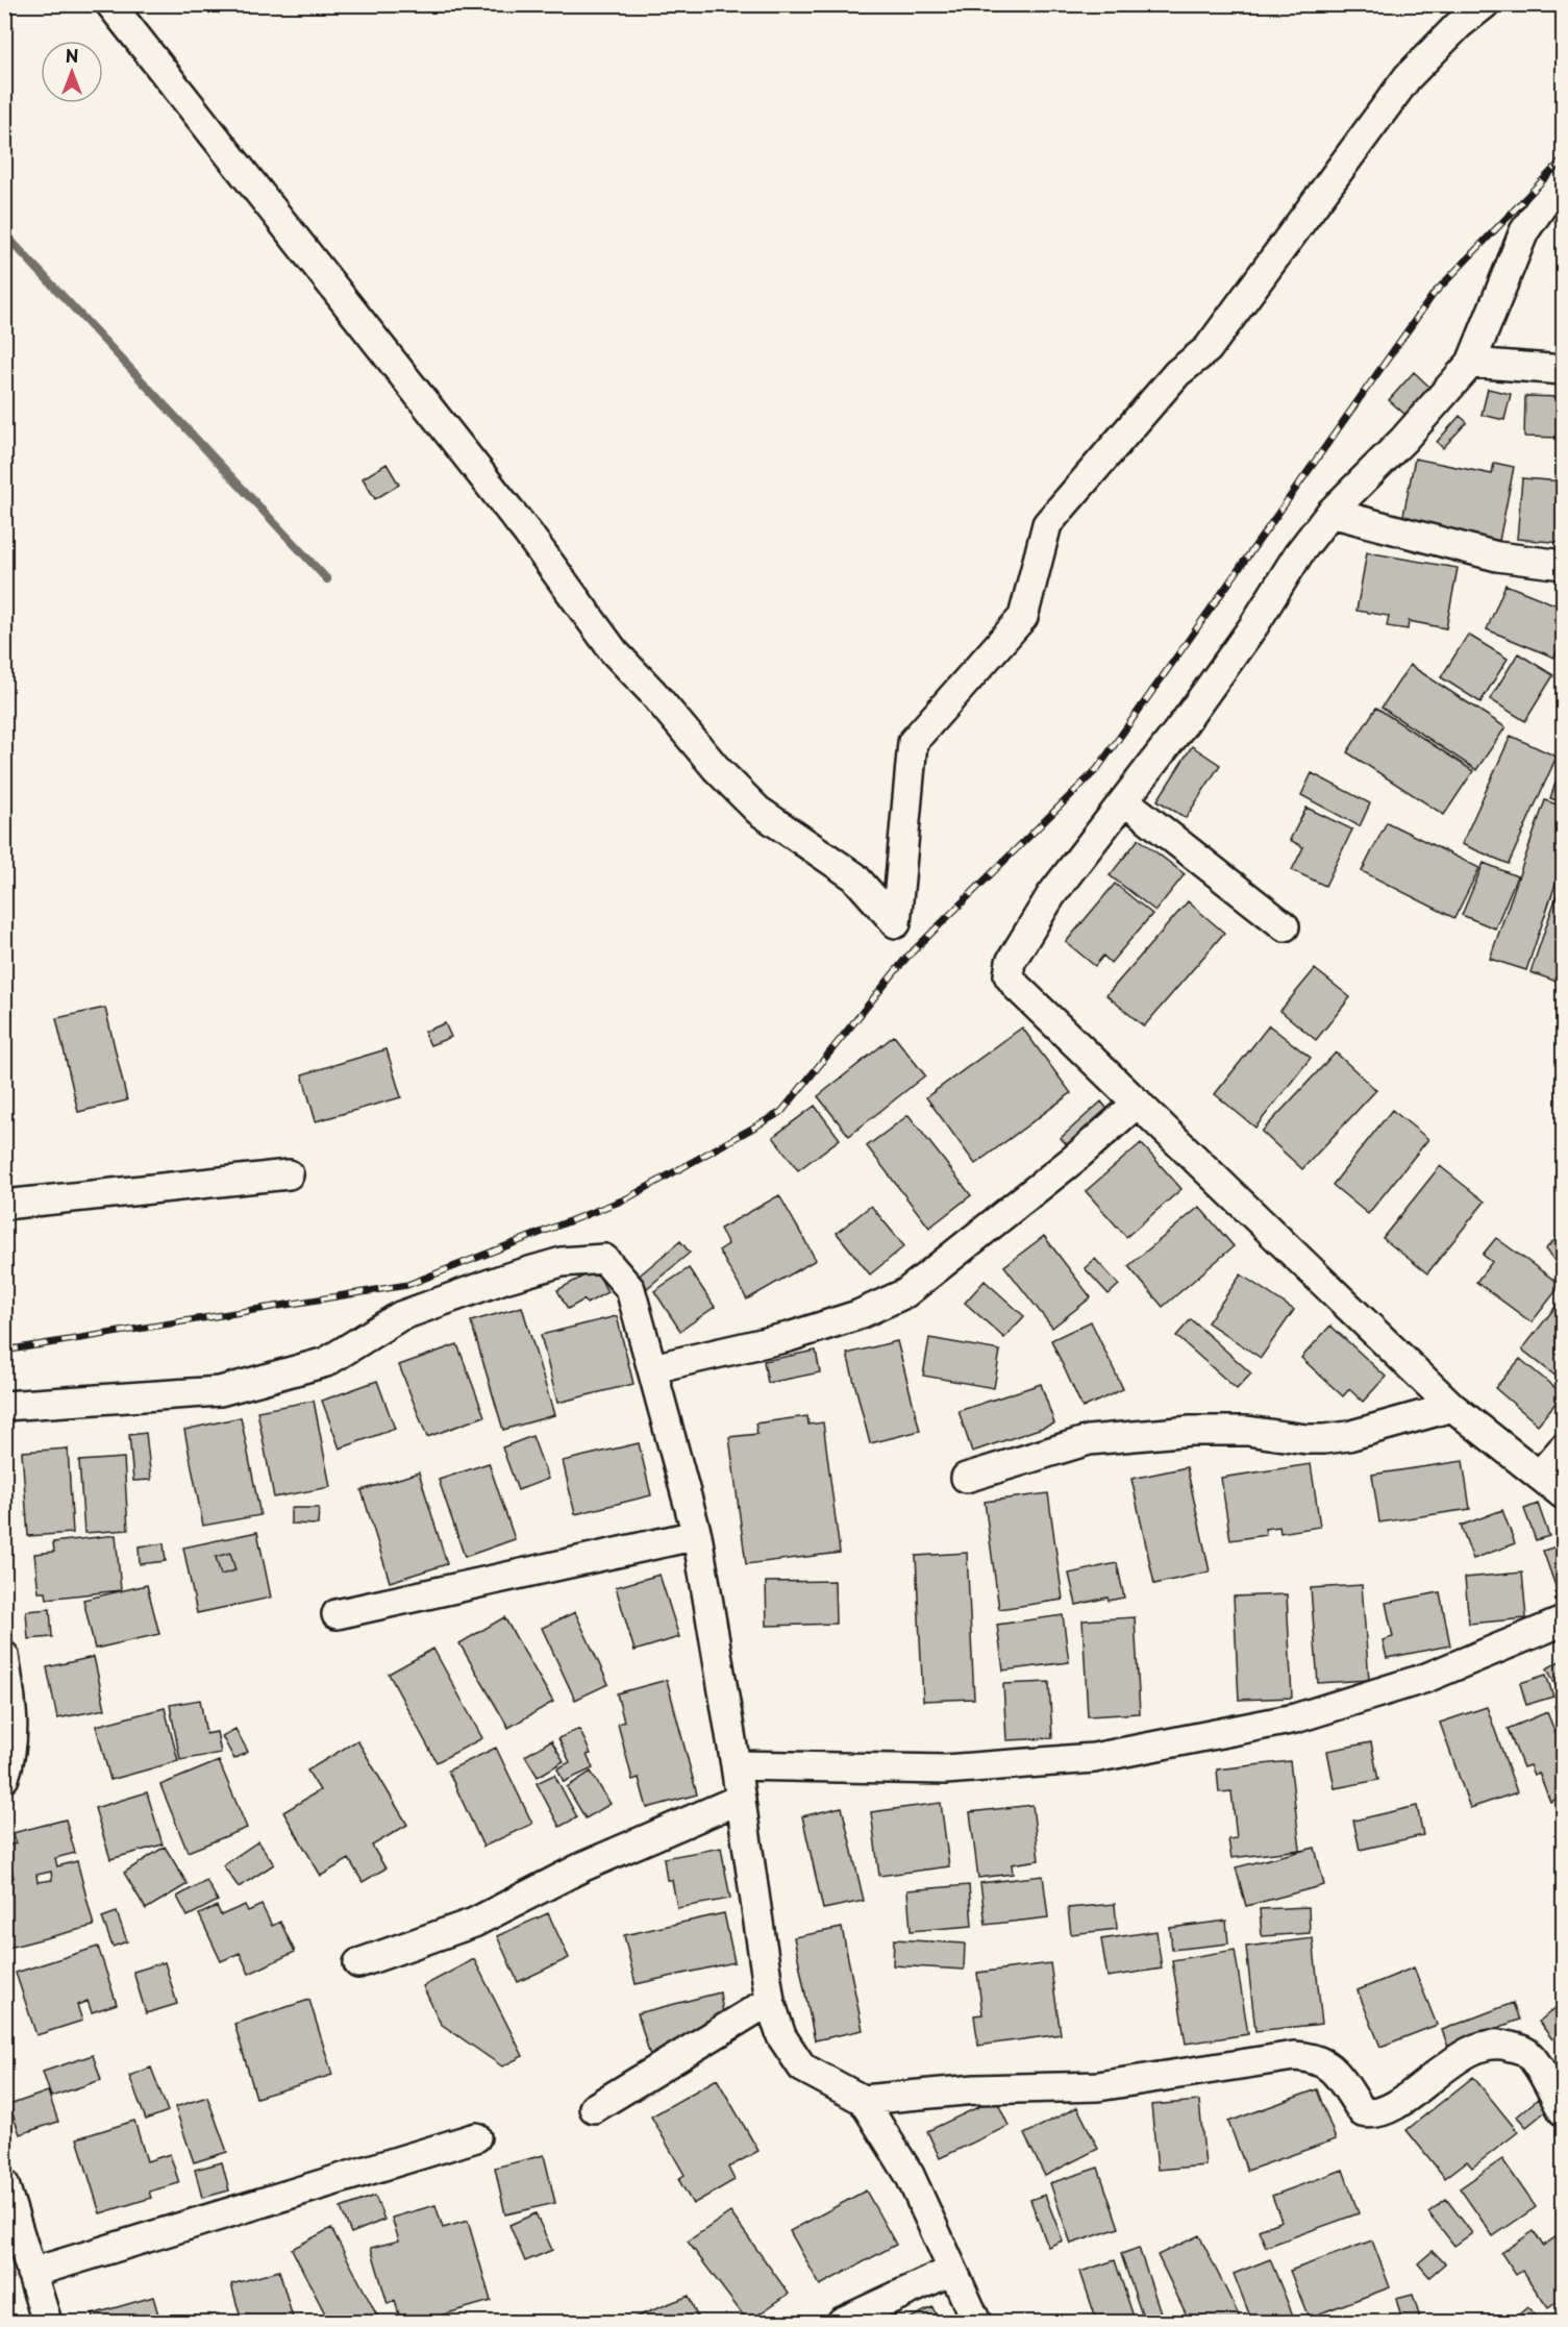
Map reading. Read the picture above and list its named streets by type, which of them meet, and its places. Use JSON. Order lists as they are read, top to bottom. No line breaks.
{"north":"top"}
